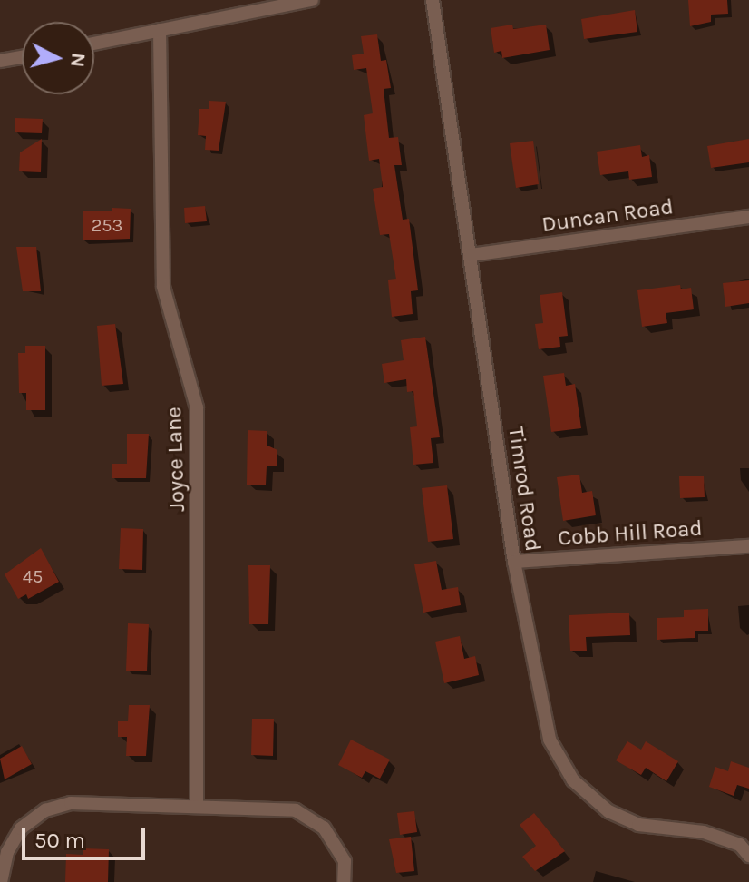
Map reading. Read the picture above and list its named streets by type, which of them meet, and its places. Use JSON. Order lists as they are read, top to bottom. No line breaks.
{"streets":{"street":["Duncan Road","Joyce Lane","Timrod Road","Cobb Hill Road"]},"crossings":[["Duncan Road","Timrod Road"],["Timrod Road","Cobb Hill Road"]],"house_numbers":["253","45"],"scale_bar":"50 m","north":"right"}
